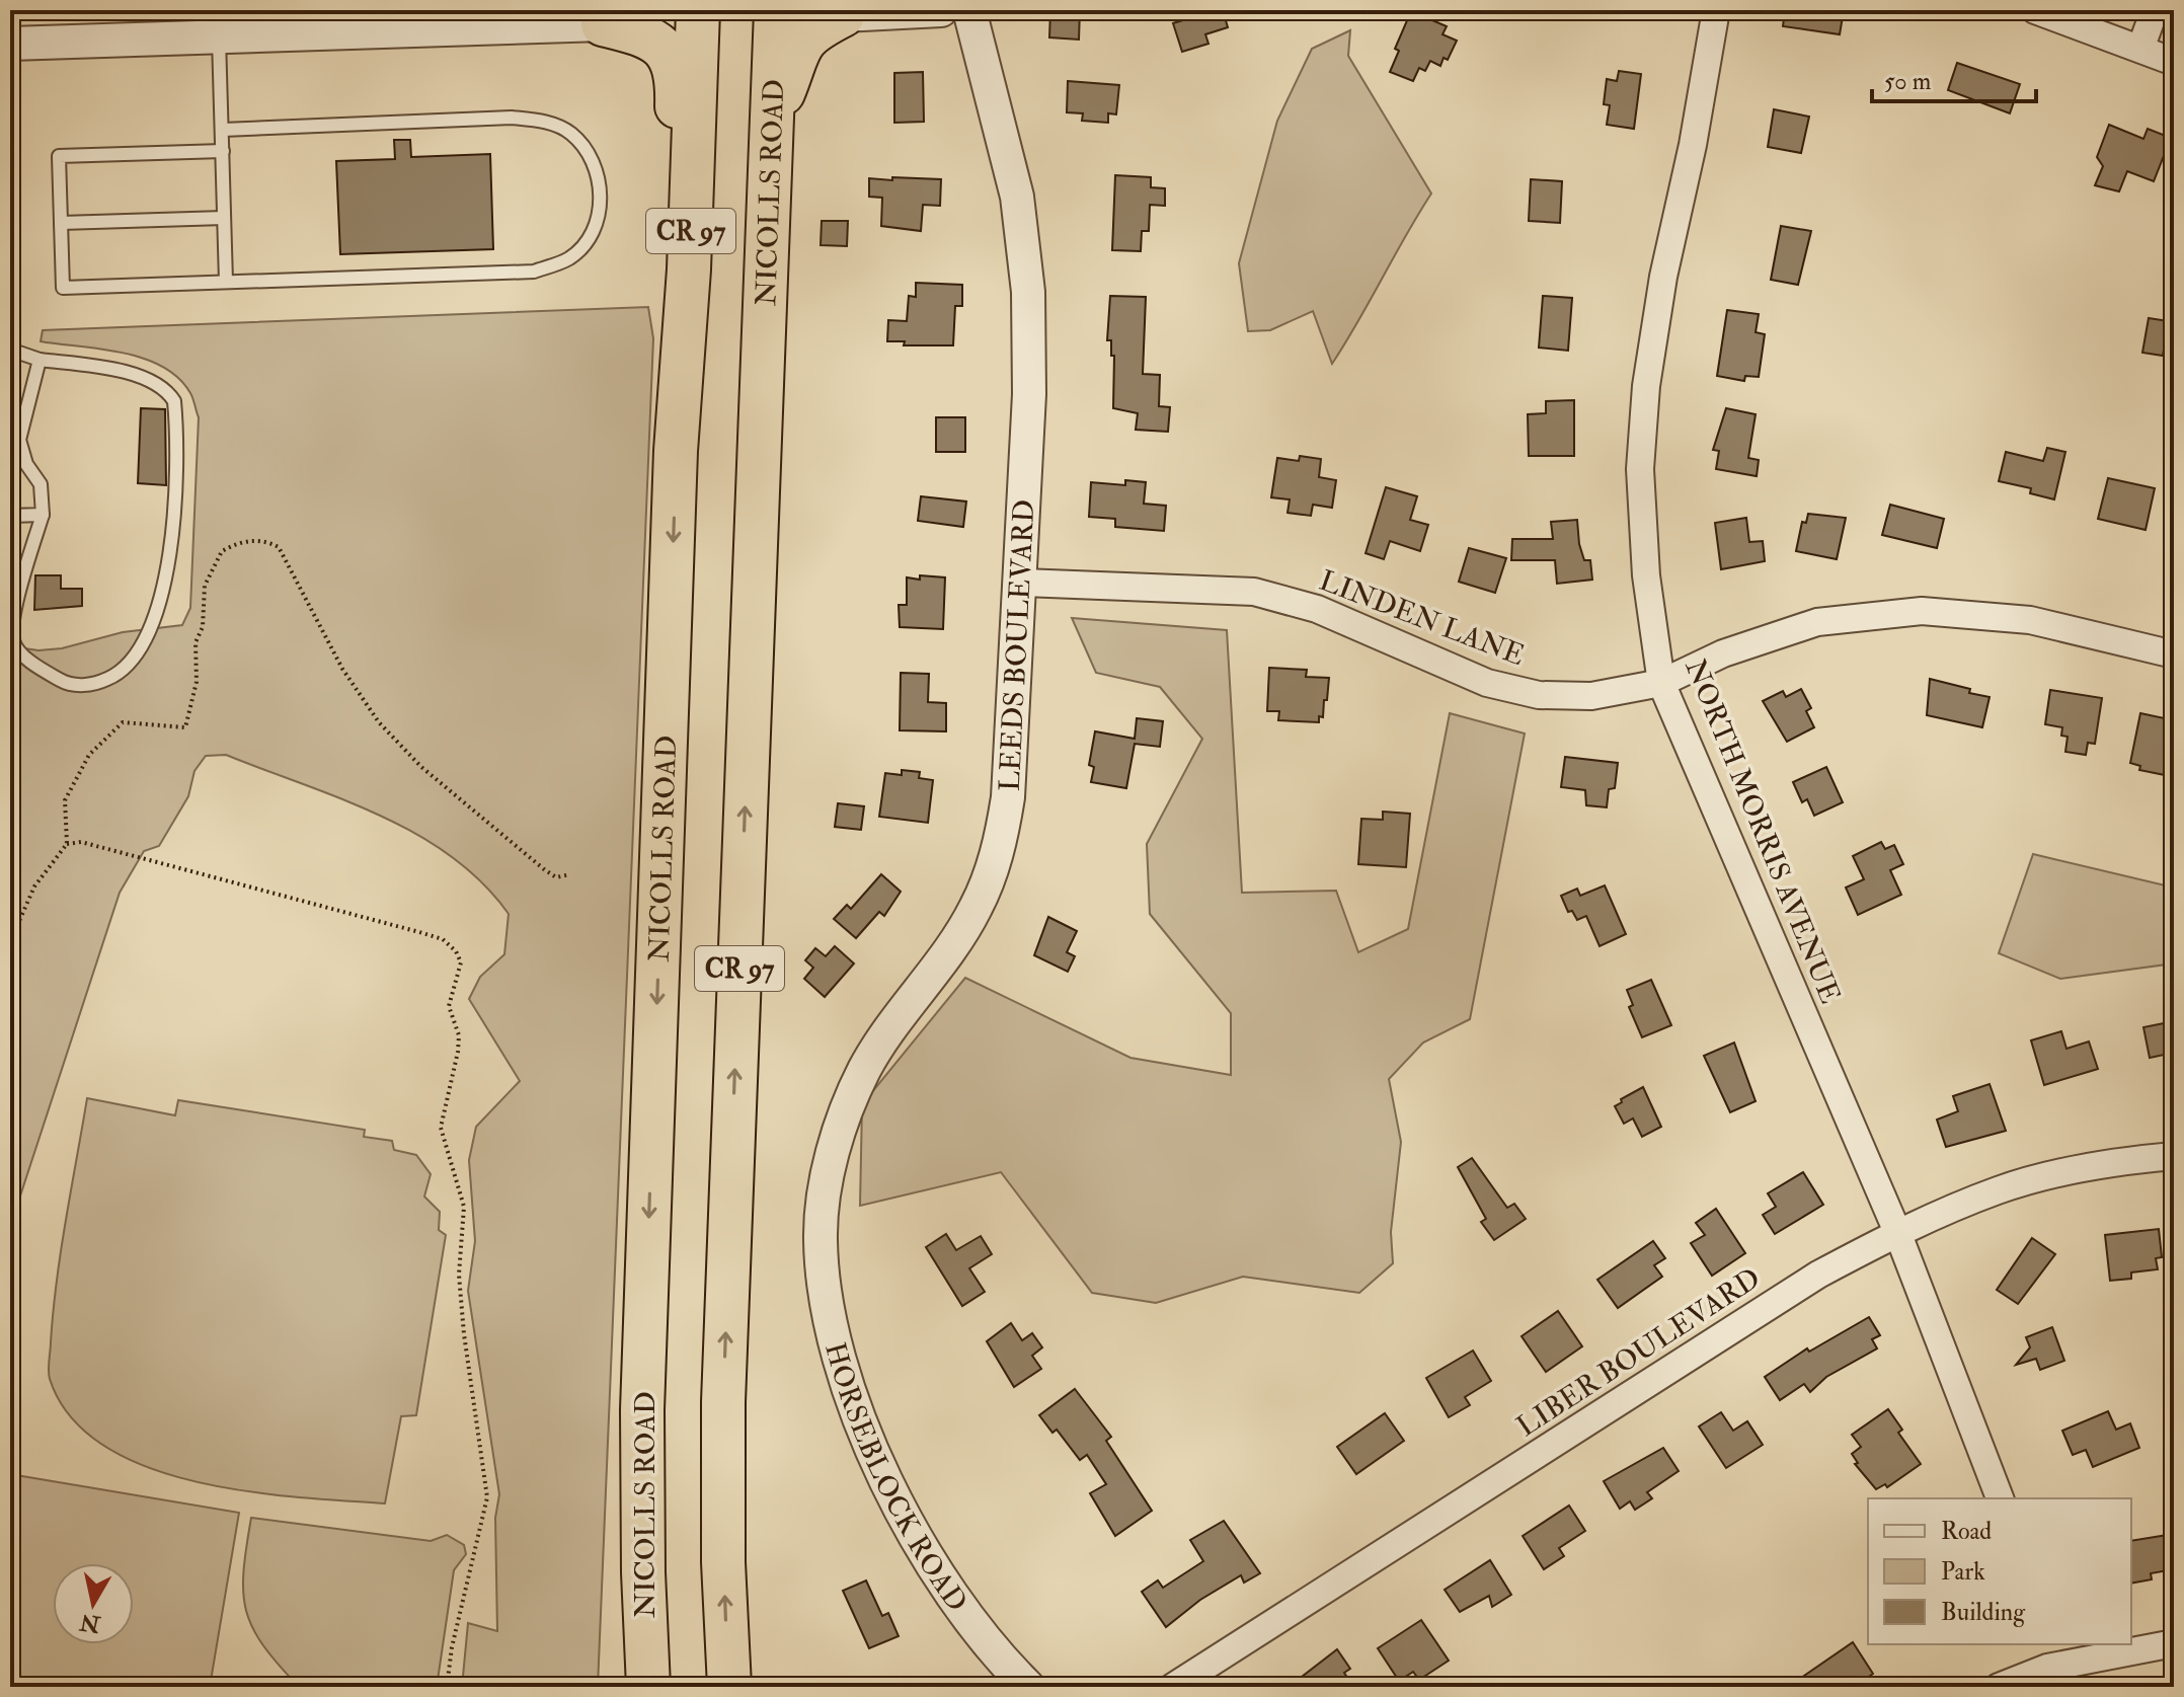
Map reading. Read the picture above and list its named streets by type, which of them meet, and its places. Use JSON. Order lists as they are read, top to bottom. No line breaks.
{"streets":{"highway":["NICOLLS ROAD","CR 97"],"street":["LINDEN LANE","LEEDS BOULEVARD","NORTH MORRIS AVENUE","LIBER BOULEVARD","HORSEBLOCK ROAD"]},"crossings":[["LINDEN LANE","LEEDS BOULEVARD"],["LINDEN LANE","NORTH MORRIS AVENUE"],["LEEDS BOULEVARD","HORSEBLOCK ROAD"],["NORTH MORRIS AVENUE","LIBER BOULEVARD"]],"legend":["Road","Park","Building"],"scale_bar":"50 m","north":"bottom"}
